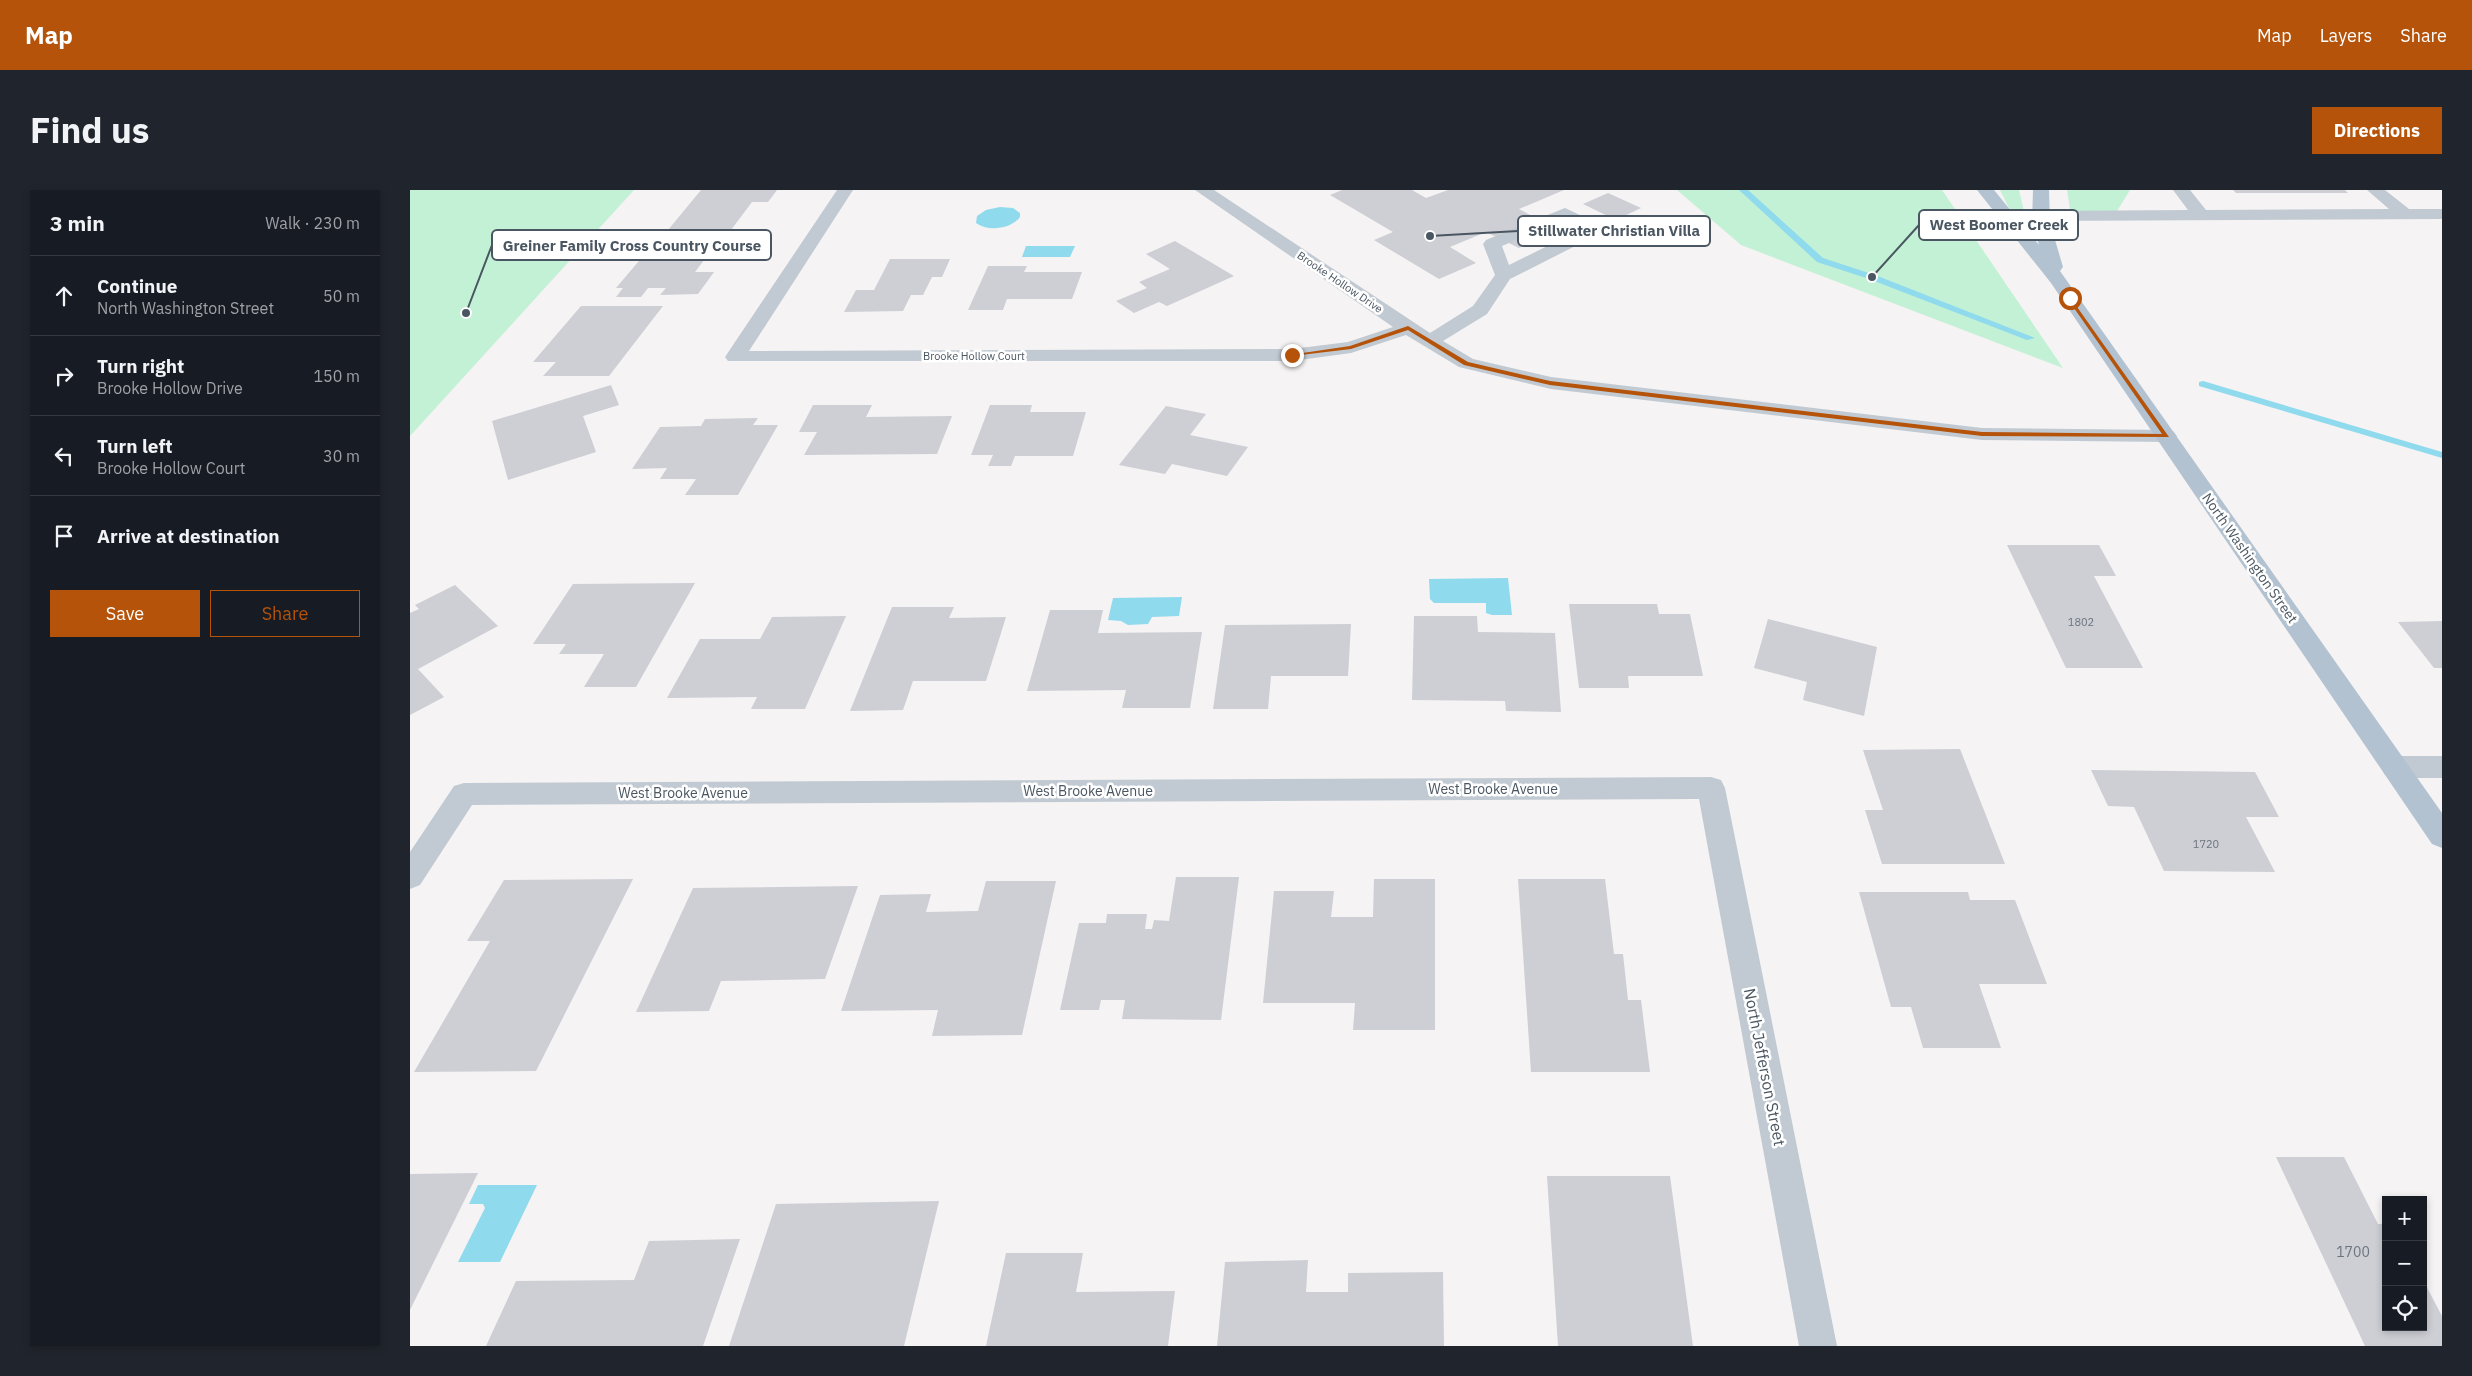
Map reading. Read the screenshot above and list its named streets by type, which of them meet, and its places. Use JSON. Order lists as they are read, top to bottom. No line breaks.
{"streets":{"main road":["North Washington Street"],"street":["Brooke Hollow Drive","Brooke Hollow Court","West Brooke Avenue","North Jefferson Street"]},"crossings":[["Brooke Hollow Drive","Brooke Hollow Court"],["Brooke Hollow Drive","North Washington Street"],["West Brooke Avenue","North Jefferson Street"]],"places":["Stillwater Christian Villa","West Boomer Creek","Greiner Family Cross Country Course"],"house_numbers":["1802","1720","1700"],"page":{"header":"Map","nav":["Map","Layers","Share"],"title":"Find us","buttons":["Directions",["Save","Share"]],"heading":["3 min","Walk · 230 m"],"list":[["Continue","North Washington Street","50 m"],["Turn right","Brooke Hollow Drive","150 m"],["Turn left","Brooke Hollow Court","30 m"],"Arrive at destination"],"map_buttons":["+","−"]}}
